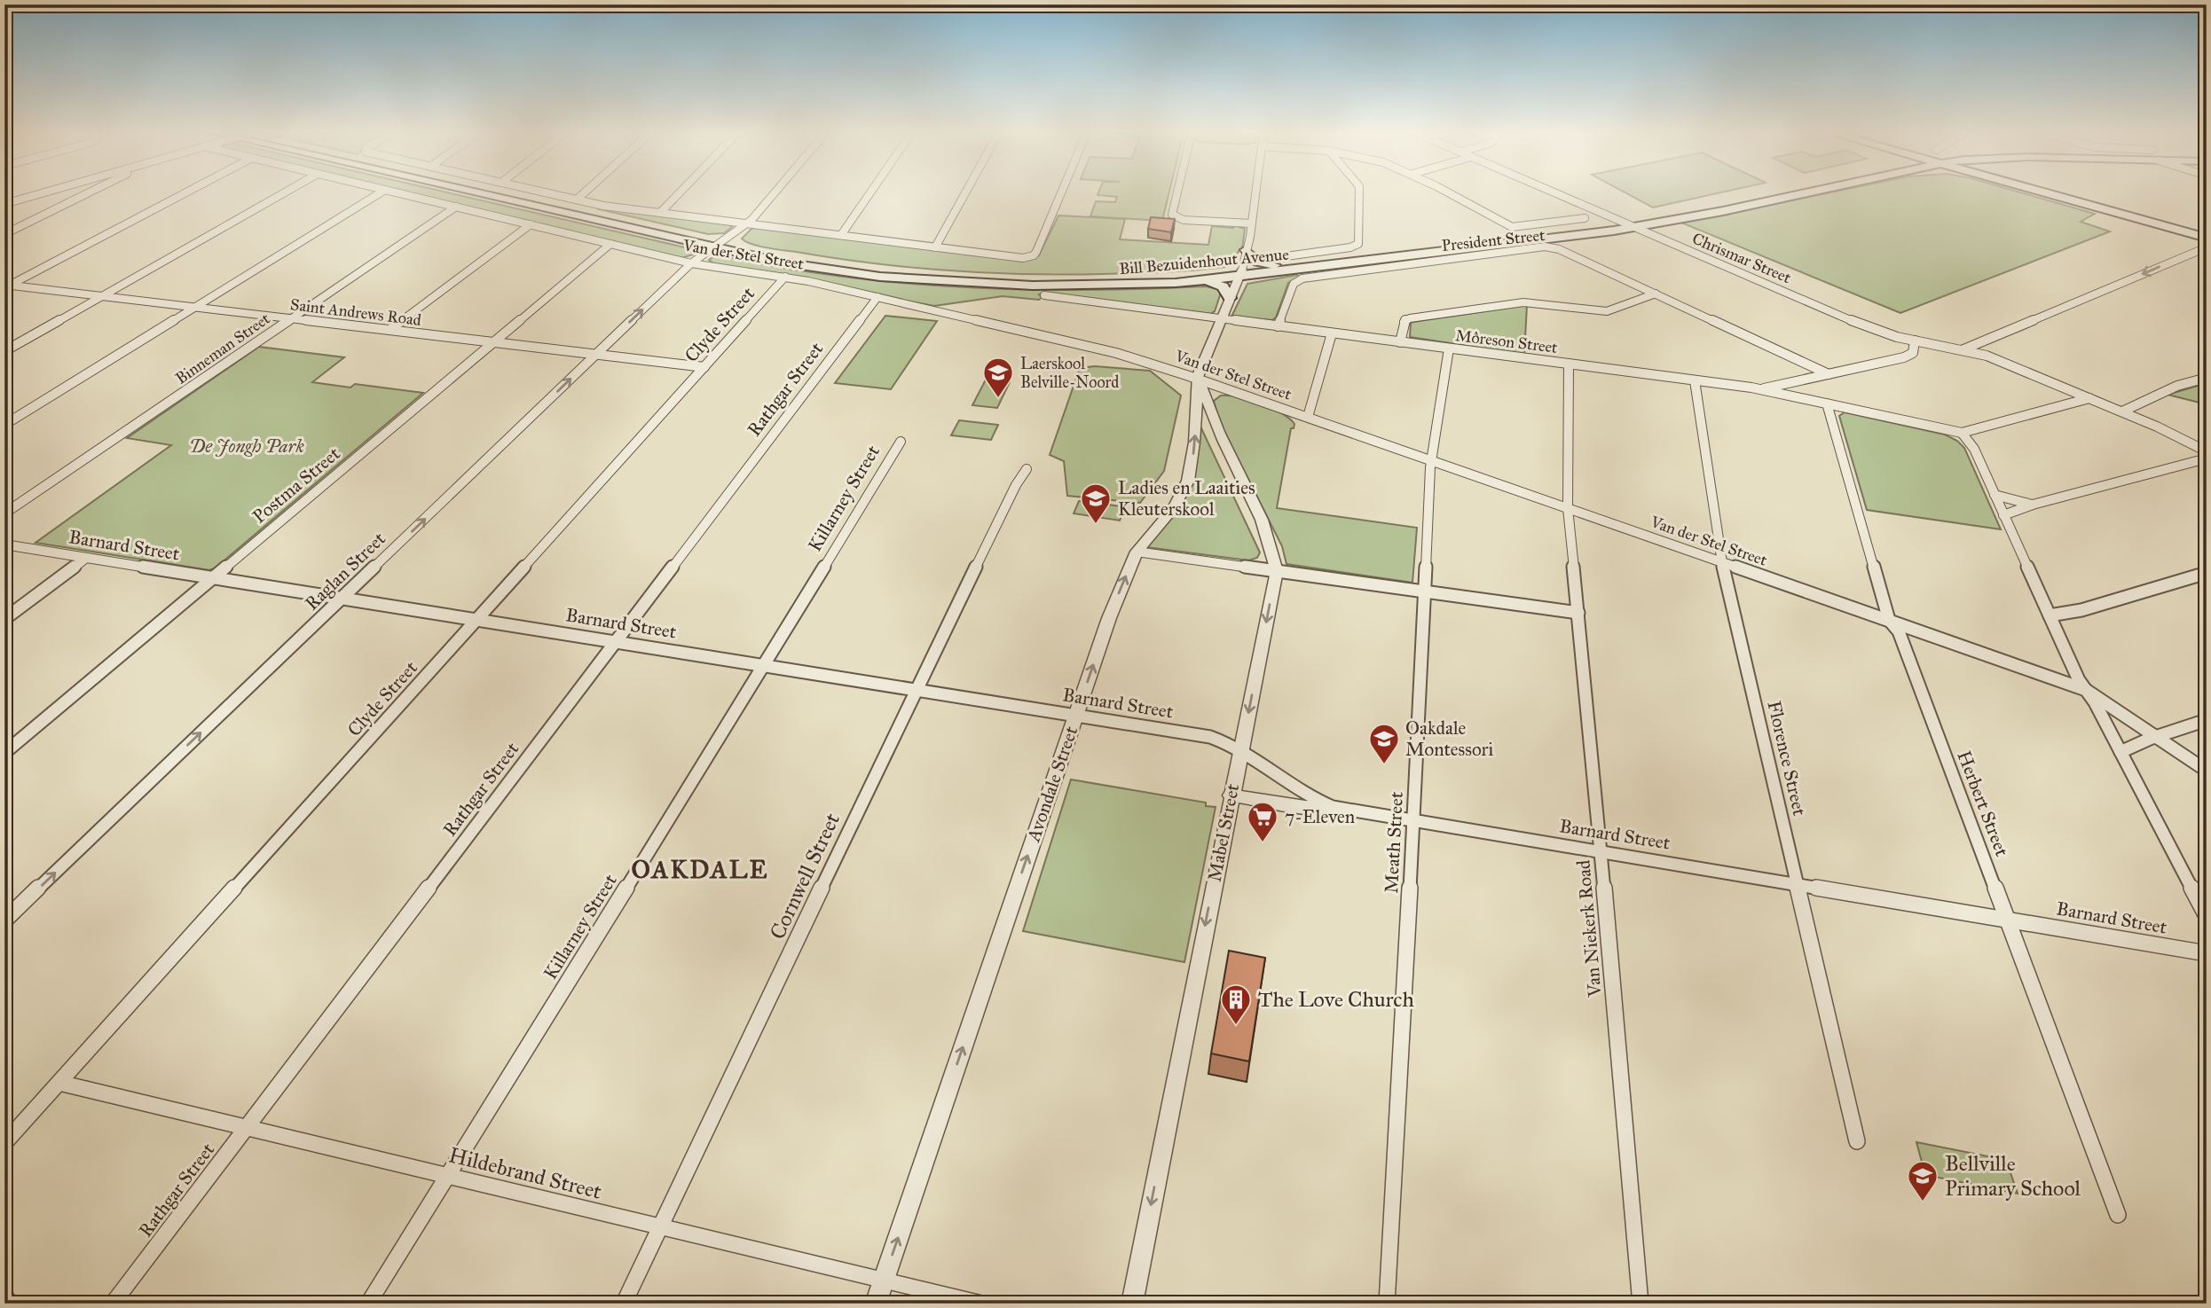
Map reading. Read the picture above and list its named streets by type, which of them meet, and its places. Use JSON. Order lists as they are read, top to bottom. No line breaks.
{"streets":{"main road":["Bill Bezuidenhout Avenue"],"street":["President Street","Van der Stel Street","Chrismar Street","Saint Andrews Road","Clyde Street","Môreson Street","Binneman Street","Rathgar Street","Postma Street","Killarney Street","Barnard Street","Raglan Street","Florence Street","Avondale Street","Herbert Street","Mabel Street","Meath Street","Cornwell Street","Van Niekerk Road","Hildebrand Street"]},"crossings":[["President Street","Môreson Street"],["Van der Stel Street","Clyde Street"],["Van der Stel Street","Binneman Street"],["Van der Stel Street","Rathgar Street"],["Van der Stel Street","Postma Street"],["Van der Stel Street","Raglan Street"],["Van der Stel Street","Florence Street"],["Van der Stel Street","Avondale Street"],["Van der Stel Street","Herbert Street"],["Van der Stel Street","Mabel Street"],["Van der Stel Street","Meath Street"],["Van der Stel Street","Van Niekerk Road"],["Chrismar Street","Bill Bezuidenhout Avenue"],["Bill Bezuidenhout Avenue","Raglan Street"],["Bill Bezuidenhout Avenue","Avondale Street"],["Saint Andrews Road","Clyde Street"],["Saint Andrews Road","Binneman Street"],["Saint Andrews Road","Postma Street"],["Saint Andrews Road","Raglan Street"],["Clyde Street","Barnard Street"],["Clyde Street","Hildebrand Street"],["Môreson Street","Florence Street"],["Môreson Street","Avondale Street"],["Môreson Street","Herbert Street"],["Môreson Street","Meath Street"],["Môreson Street","Van Niekerk Road"],["Rathgar Street","Barnard Street"],["Rathgar Street","Hildebrand Street"],["Postma Street","Barnard Street"],["Killarney Street","Barnard Street"],["Killarney Street","Hildebrand Street"],["Barnard Street","Raglan Street"],["Barnard Street","Florence Street"],["Barnard Street","Avondale Street"],["Barnard Street","Herbert Street"],["Barnard Street","Mabel Street"],["Barnard Street","Meath Street"],["Barnard Street","Cornwell Street"],["Barnard Street","Van Niekerk Road"],["Avondale Street","Mabel Street"],["Avondale Street","Hildebrand Street"],["Cornwell Street","Hildebrand Street"]],"one_way":["Raglan Street","Avondale Street","Mabel Street"],"districts":["OAKDALE"],"parks":["De Jongh Park"],"places":{"school or university":["Laerskool Belville-Noord","Ladies en Laaities Kleuterskool","Oakdale Montessori","Bellville Primary School"],"supermarket":["7-Eleven"],"building":["The Love Church"]}}
